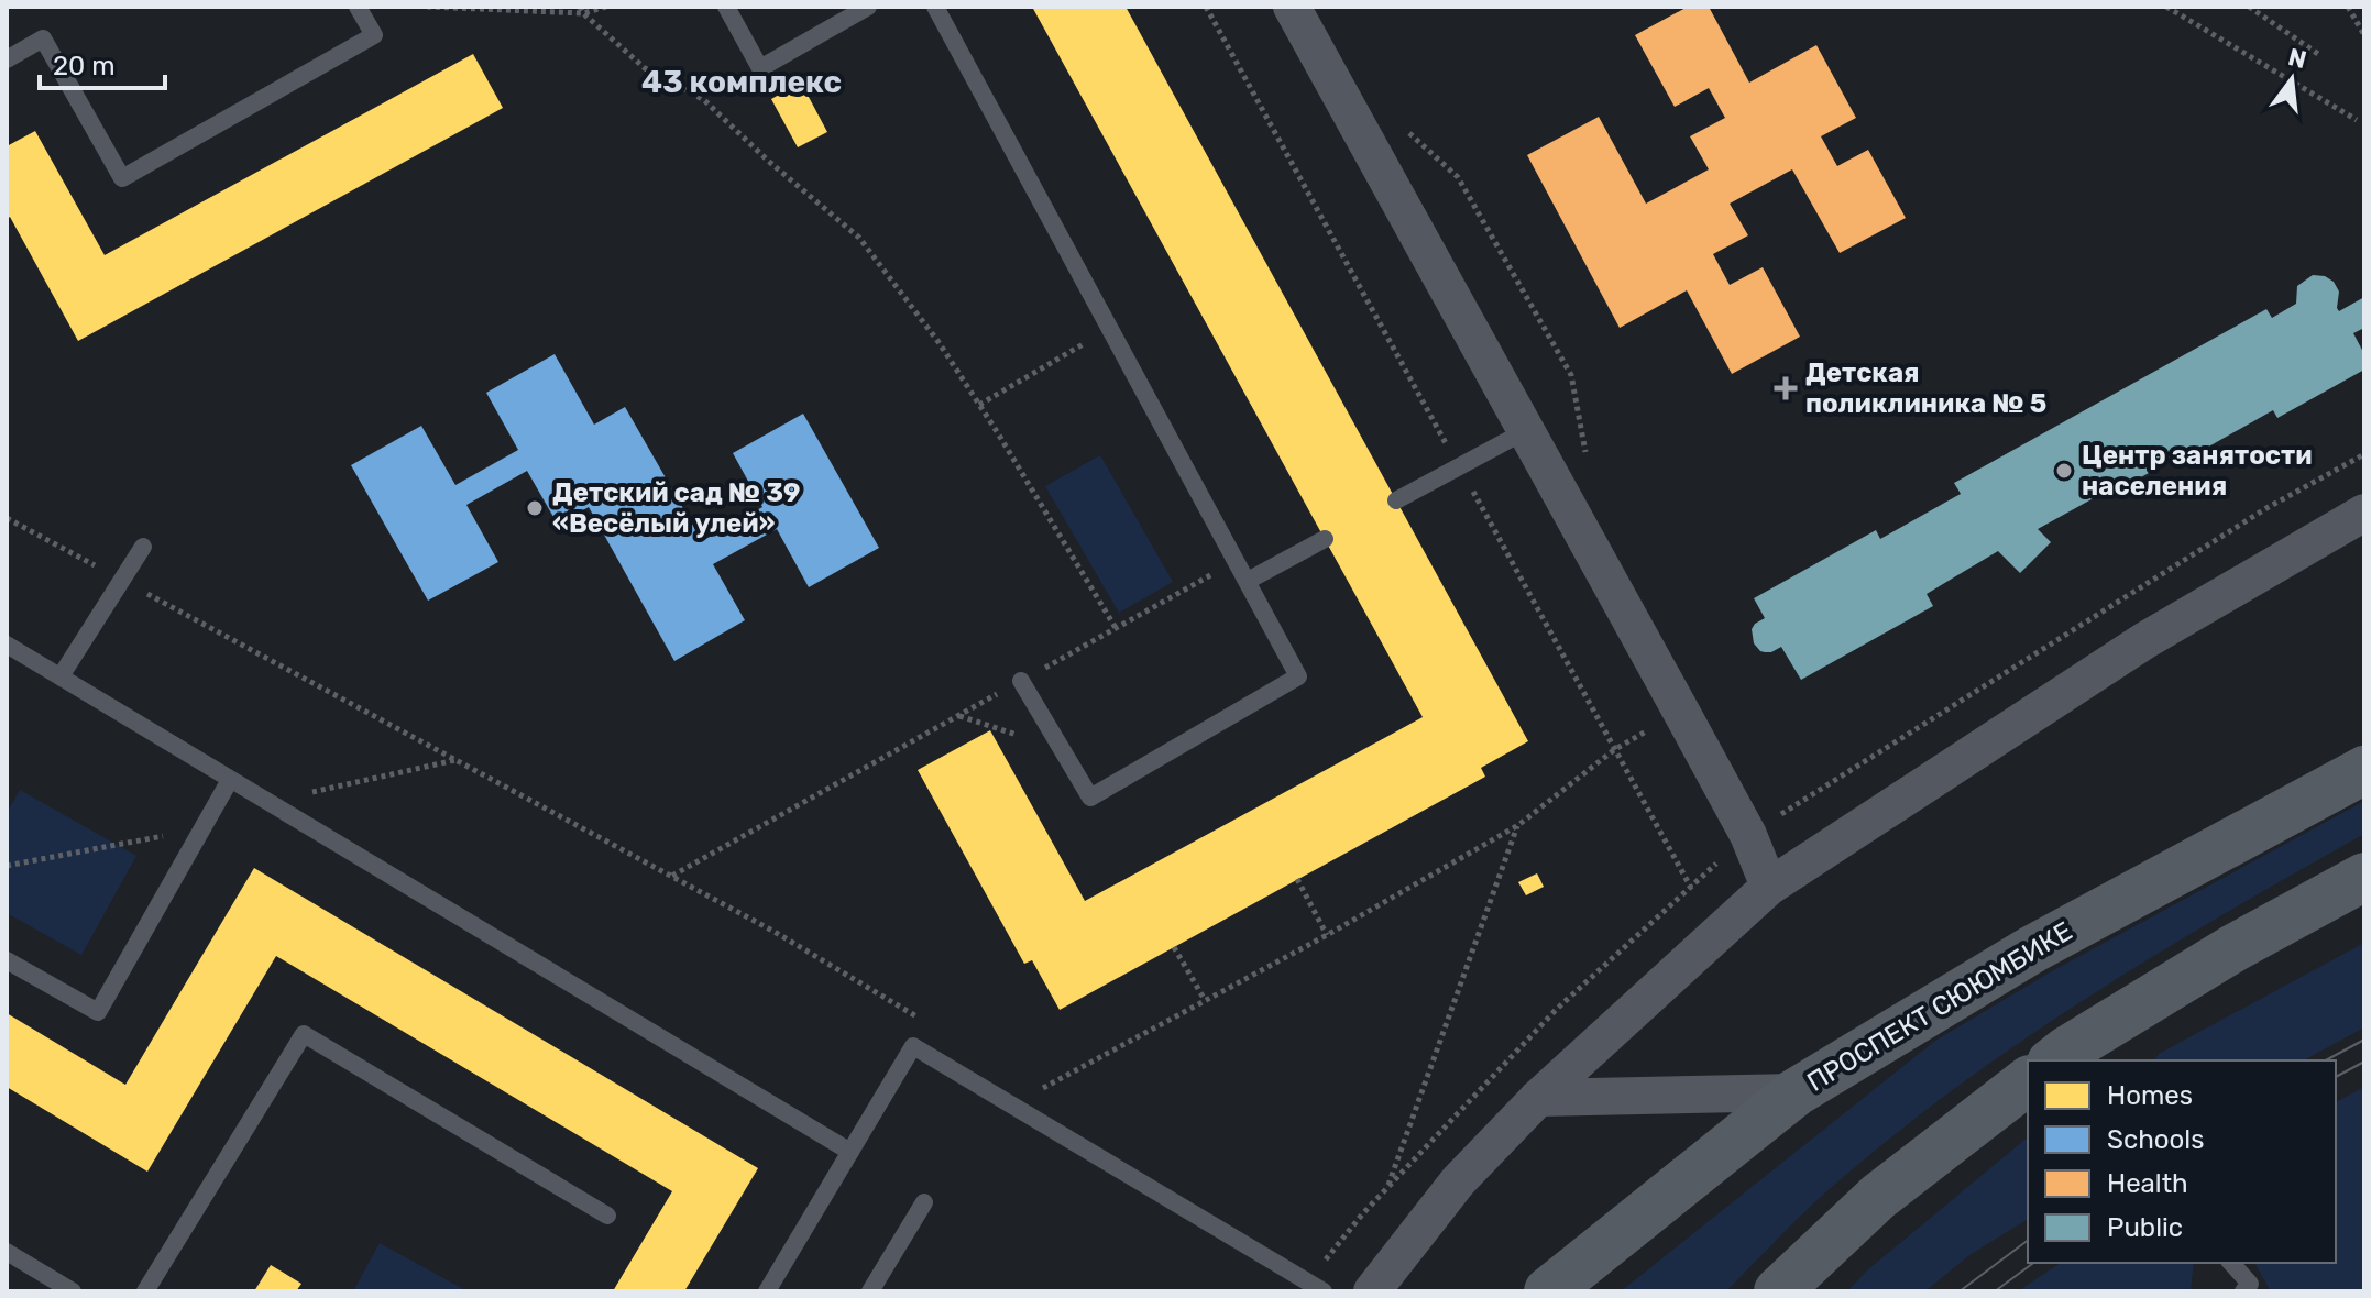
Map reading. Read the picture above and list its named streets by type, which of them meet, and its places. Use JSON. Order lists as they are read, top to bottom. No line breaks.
{"streets":{"main road":["ПРОСПЕКТ СЮЮМБИКЕ"]},"districts":["43 комплекс"],"places":{"health":["Детская поликлиника № 5"],"other":["Центр занятости населения","Детский сад № 39 «Весёлый улей»"]},"legend":["Homes","Schools","Health","Public"],"scale_bar":"20 m","north":"top"}
